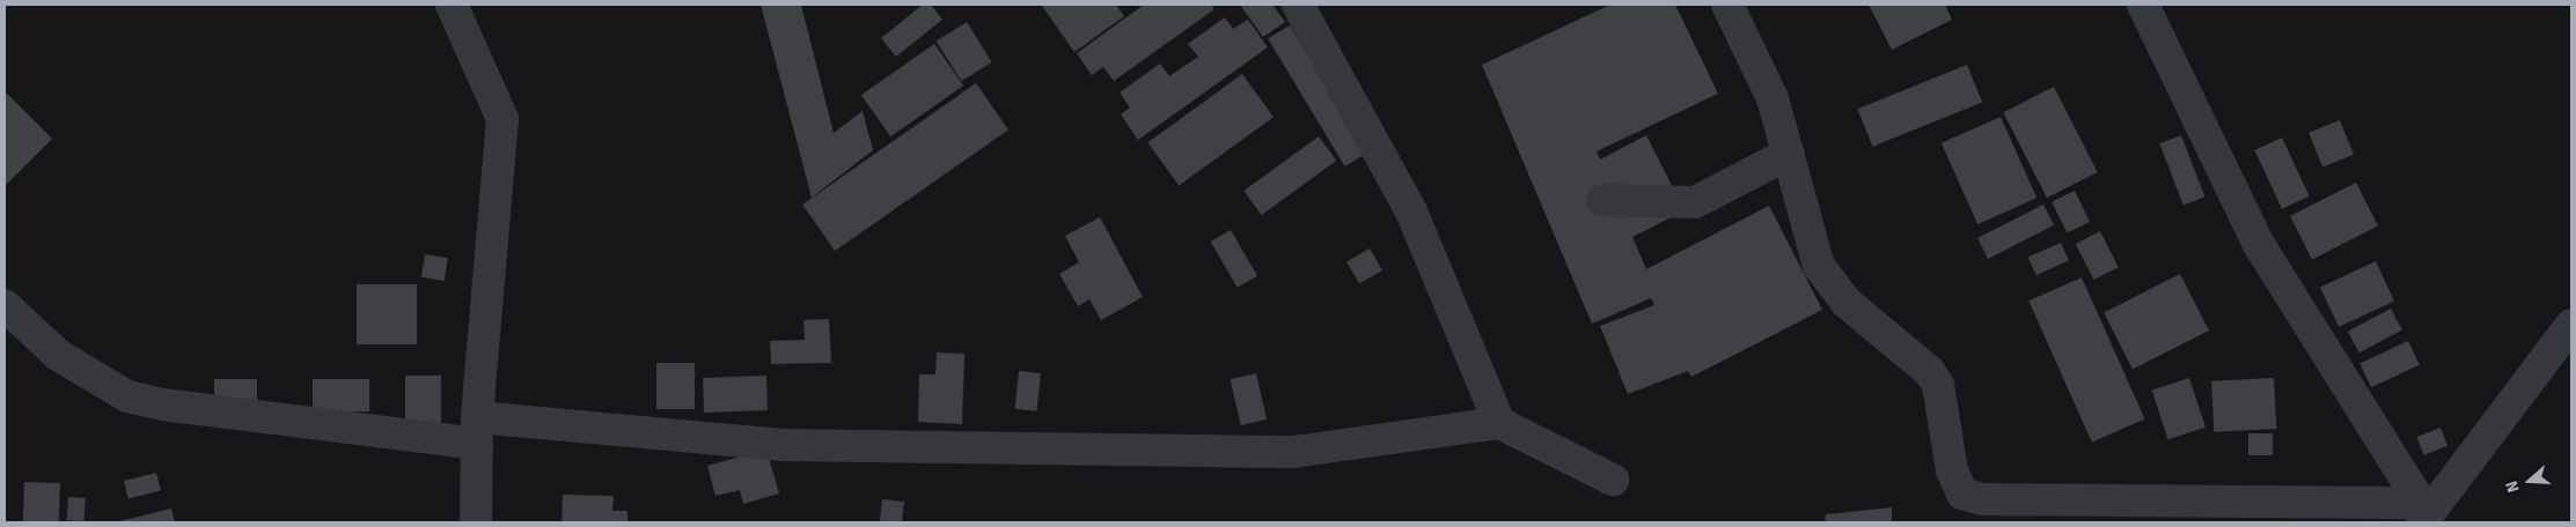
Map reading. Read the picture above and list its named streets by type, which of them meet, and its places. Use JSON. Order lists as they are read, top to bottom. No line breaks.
{"north":"left"}
